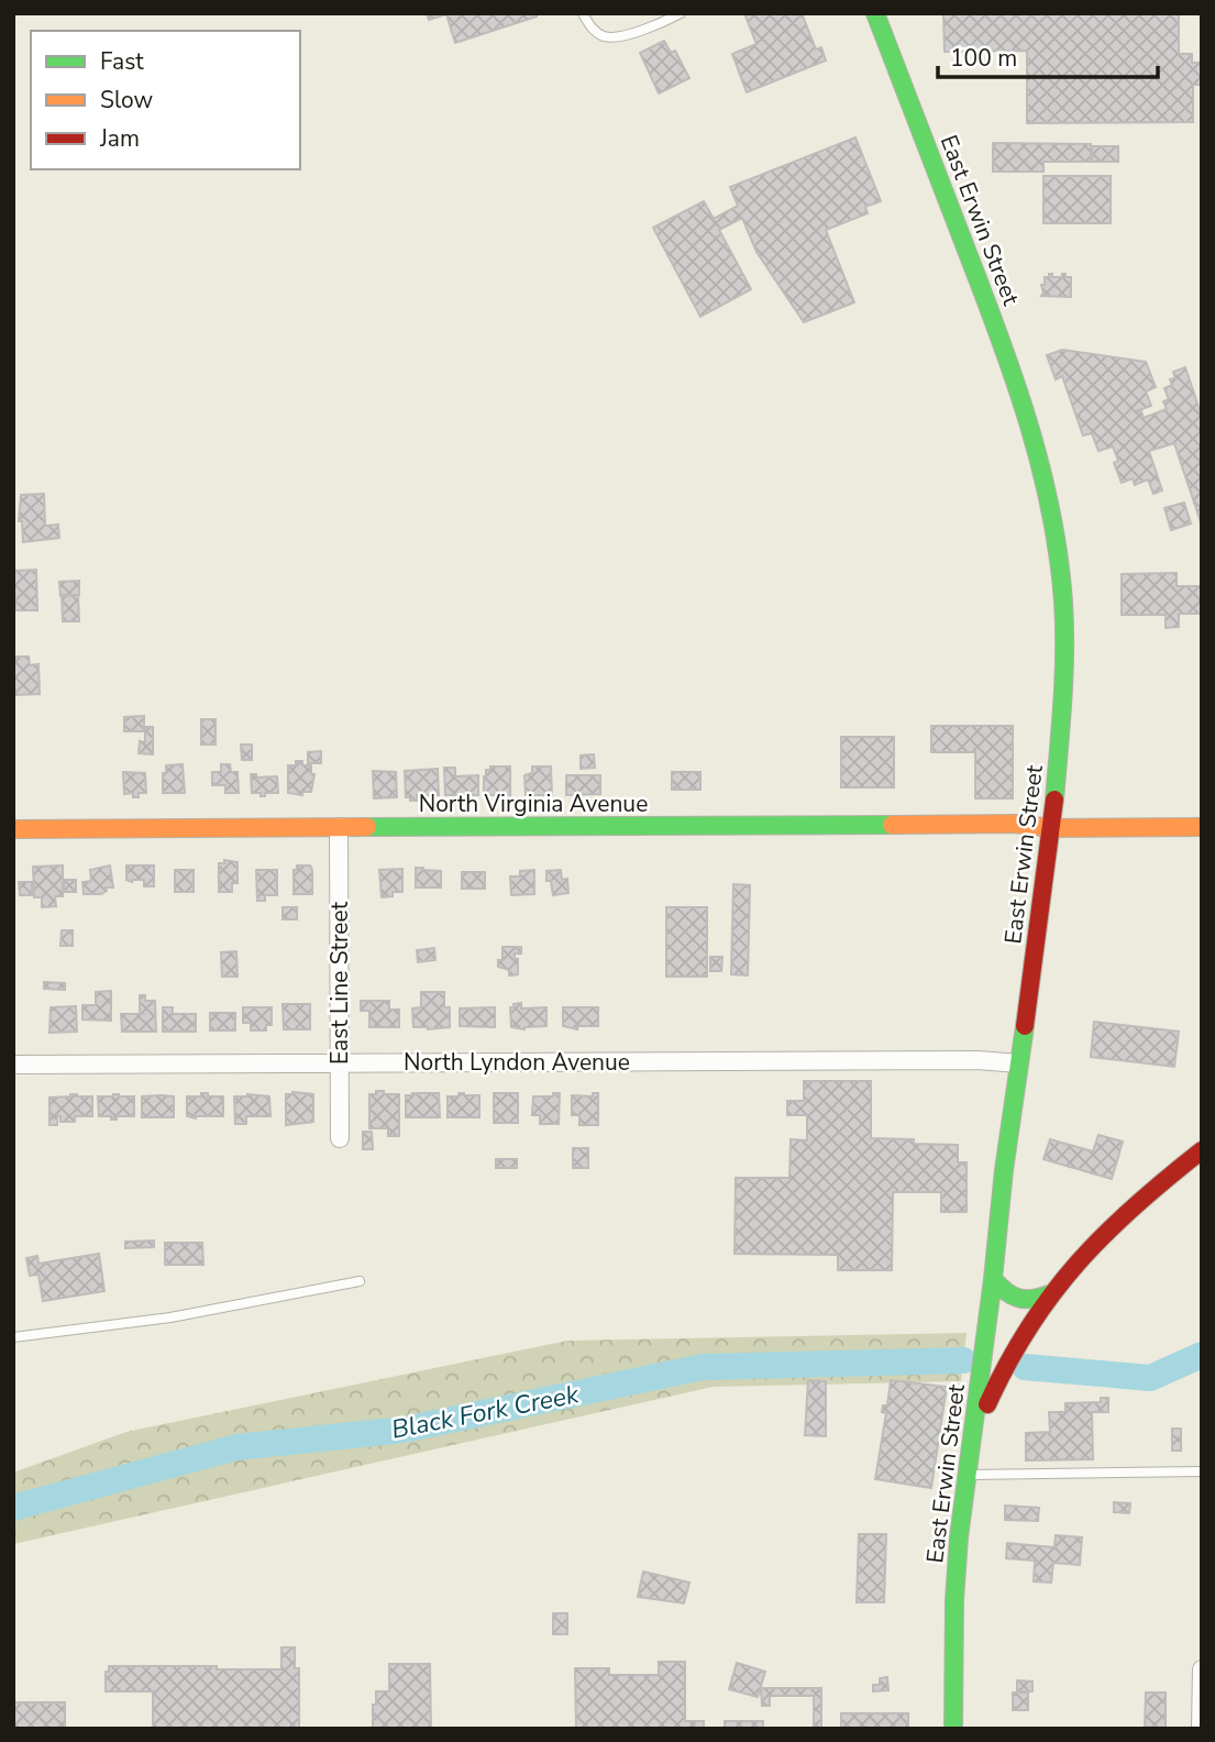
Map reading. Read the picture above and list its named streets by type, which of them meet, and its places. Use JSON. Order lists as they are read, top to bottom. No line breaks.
{"streets":{"main road":["East Erwin Street","North Virginia Avenue"],"street":["East Line Street","North Lyndon Avenue"]},"crossings":[["East Erwin Street","North Virginia Avenue"],["East Erwin Street","North Lyndon Avenue"],["North Virginia Avenue","East Line Street"],["East Line Street","North Lyndon Avenue"]],"water":["Black Fork Creek"],"legend":["Fast","Slow","Jam"],"scale_bar":"100 m"}
